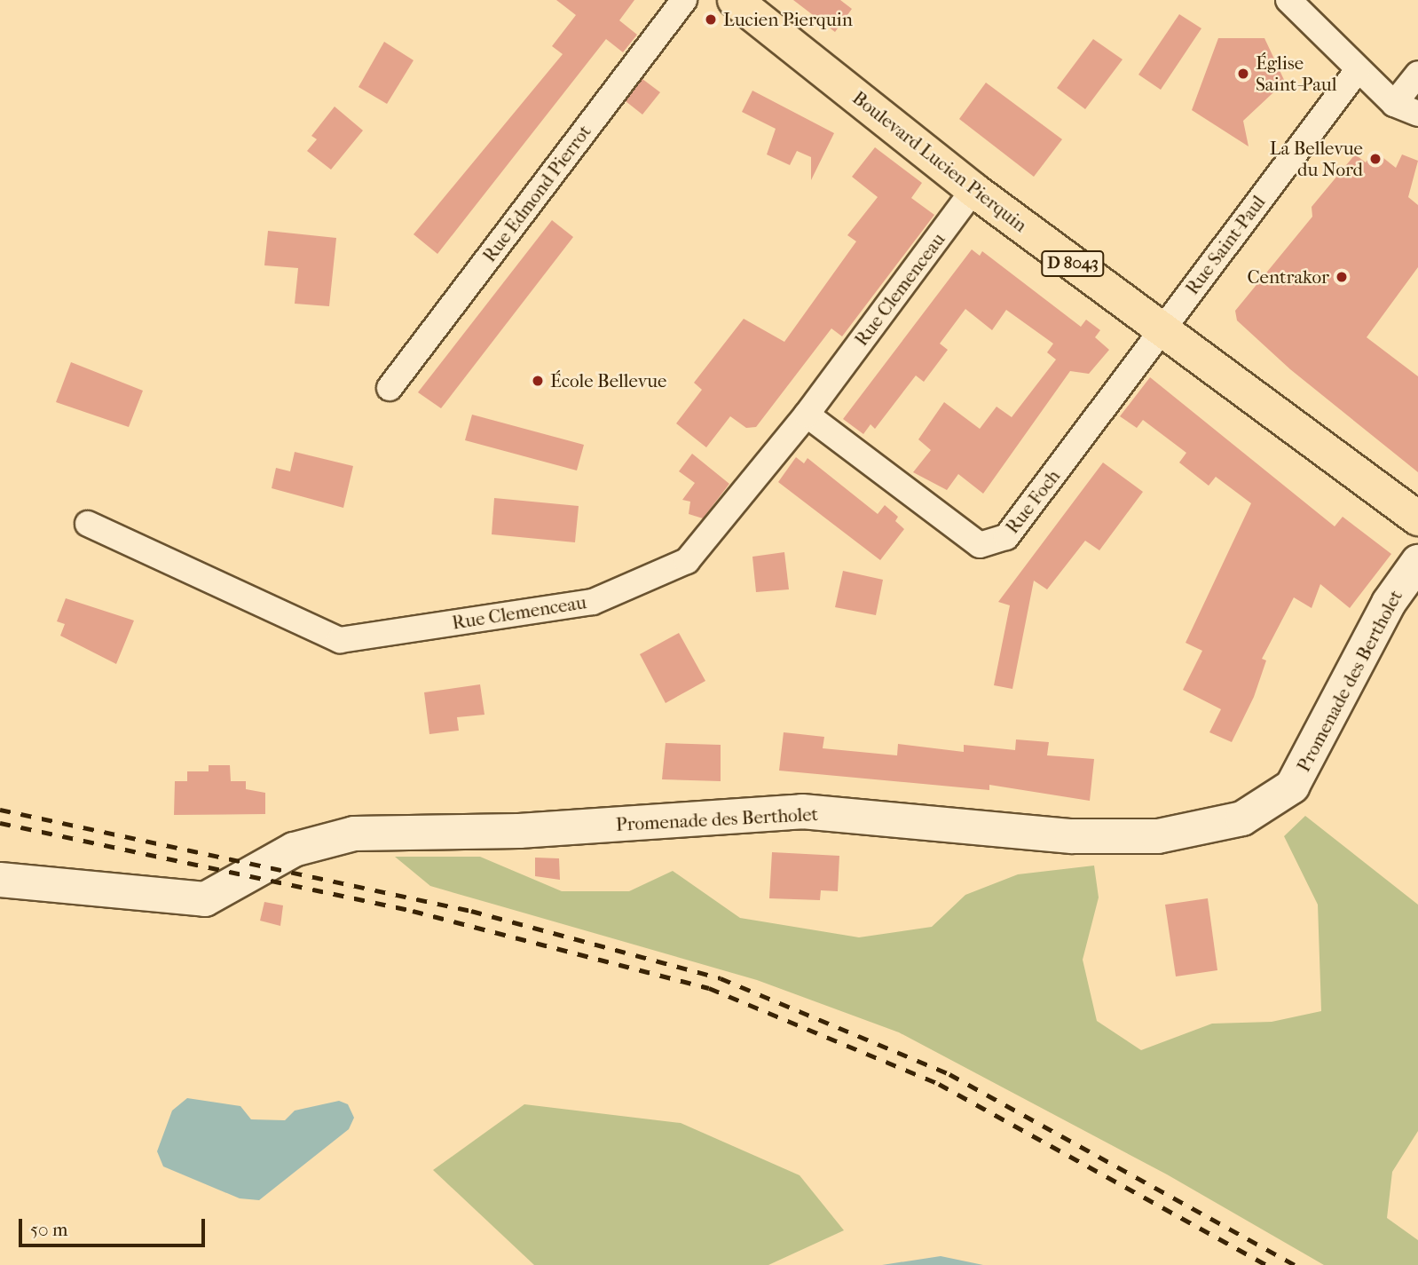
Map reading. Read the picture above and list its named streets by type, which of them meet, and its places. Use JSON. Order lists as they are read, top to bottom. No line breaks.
{"streets":{"main road":["Boulevard Lucien Pierquin","D 8043"],"street":["Rue Edmond Pierrot","Rue Saint-Paul","Rue Clemenceau","Rue Foch","Promenade des Bertholet"]},"crossings":[["Boulevard Lucien Pierquin","Rue Saint-Paul"],["Boulevard Lucien Pierquin","Rue Clemenceau"],["Boulevard Lucien Pierquin","Rue Foch"],["Rue Saint-Paul","Rue Foch"],["Rue Clemenceau","Rue Foch"]],"places":["Lucien Pierquin","Église Saint-Paul","La Bellevue du Nord","Centrakor","École Bellevue"],"scale_bar":"50 m"}
